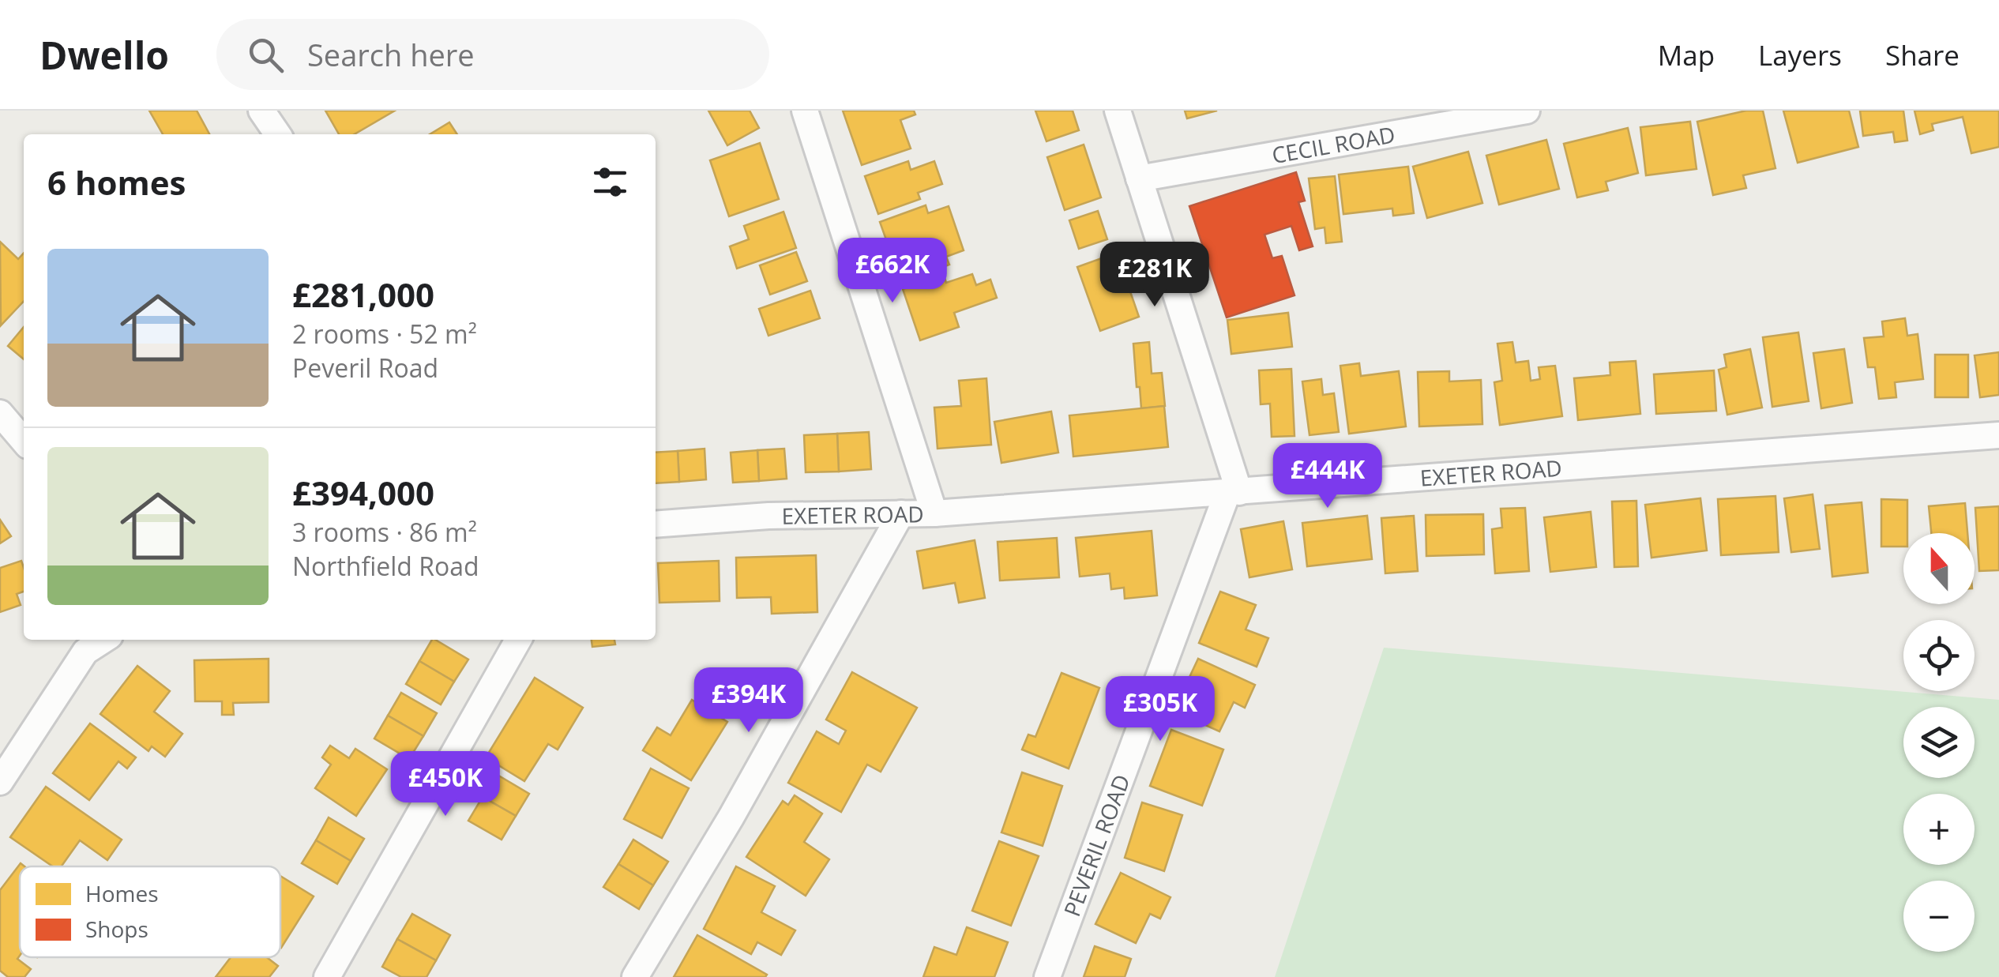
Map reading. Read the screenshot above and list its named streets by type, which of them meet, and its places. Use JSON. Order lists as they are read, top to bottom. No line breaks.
{"streets":{"street":["CECIL ROAD","EXETER ROAD","PEVERIL ROAD"]},"crossings":[["EXETER ROAD","PEVERIL ROAD"]],"legend":["Homes","Shops"],"north":"top","page":{"header":"Dwello","search":"Search here","nav":["Map","Layers","Share"],"heading":"6 homes","list":[{"name":"£281,000","note":"2 rooms · 52 m² · Peveril Road"},{"name":"£394,000","note":"3 rooms · 86 m² · Northfield Road"}],"price":["£662K","£281K","£444K","£394K","£305K","£450K"],"map_buttons":["+","−"]}}
